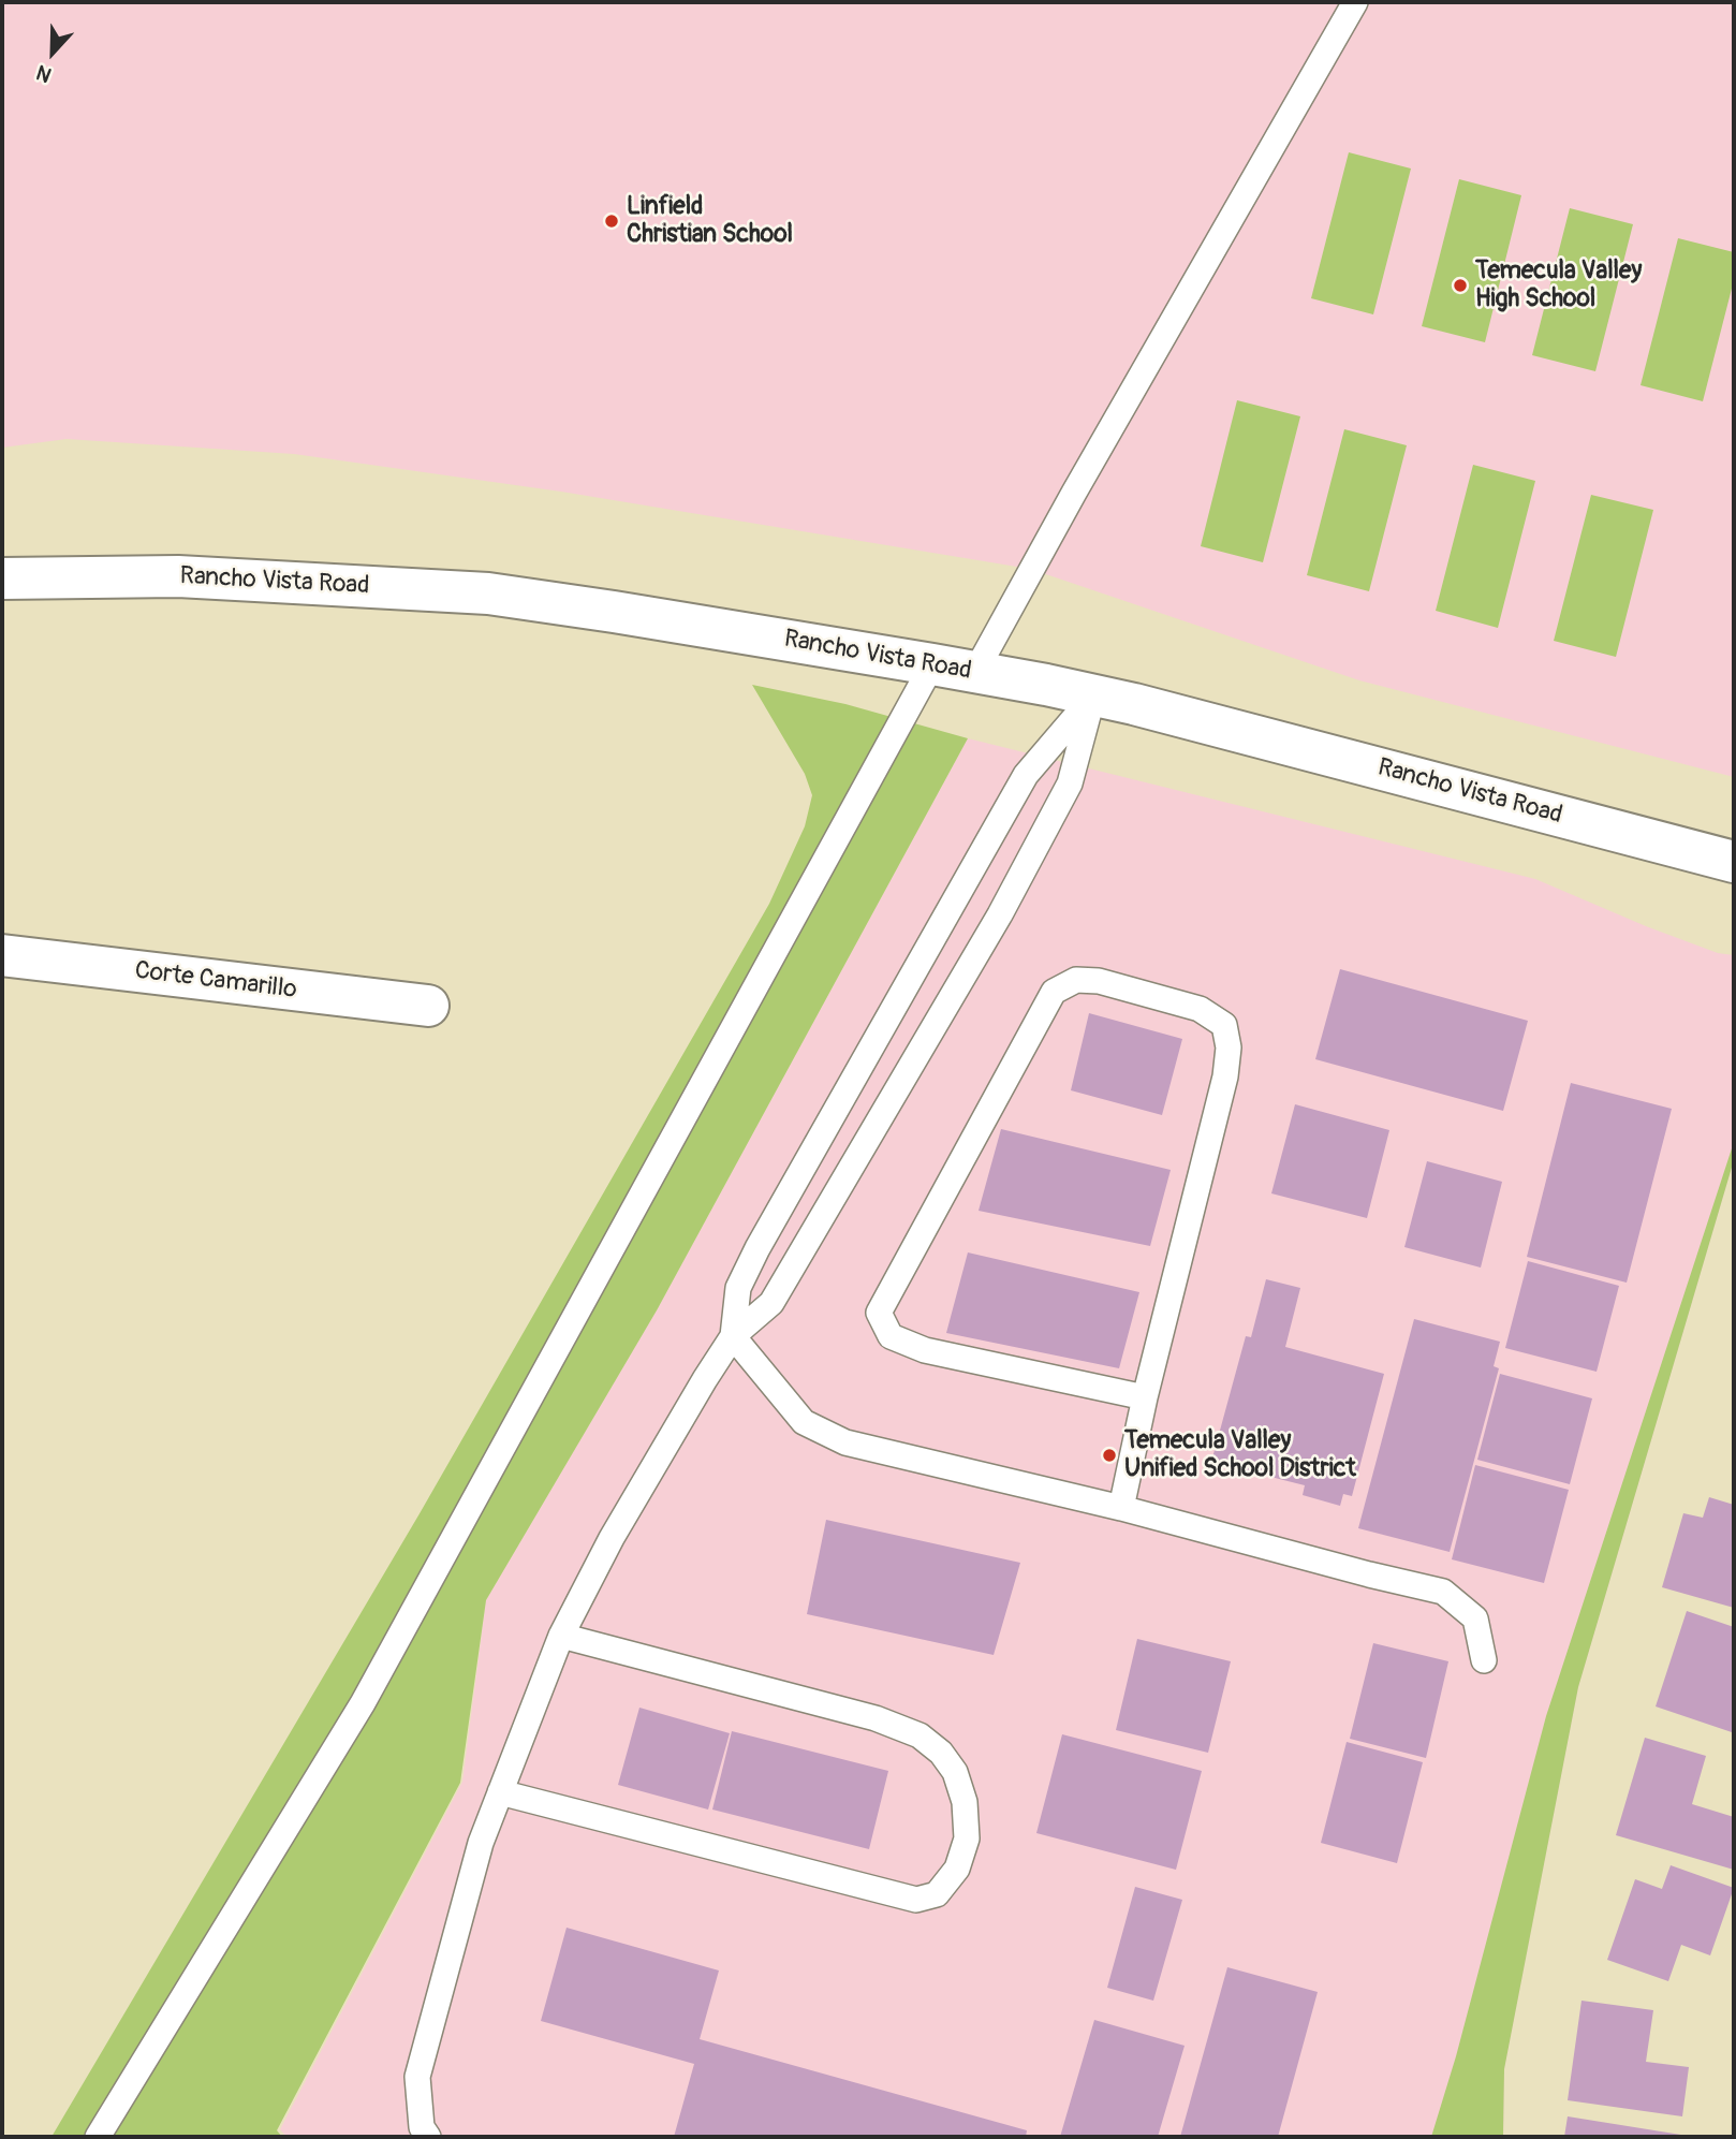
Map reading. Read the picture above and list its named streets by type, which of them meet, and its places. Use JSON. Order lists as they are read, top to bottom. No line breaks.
{"streets":{"main road":["Rancho Vista Road","Corte Camarillo"]},"places":["Linfield Christian School","Temecula Valley High School","Temecula Valley Unified School District"],"north":"bottom"}
